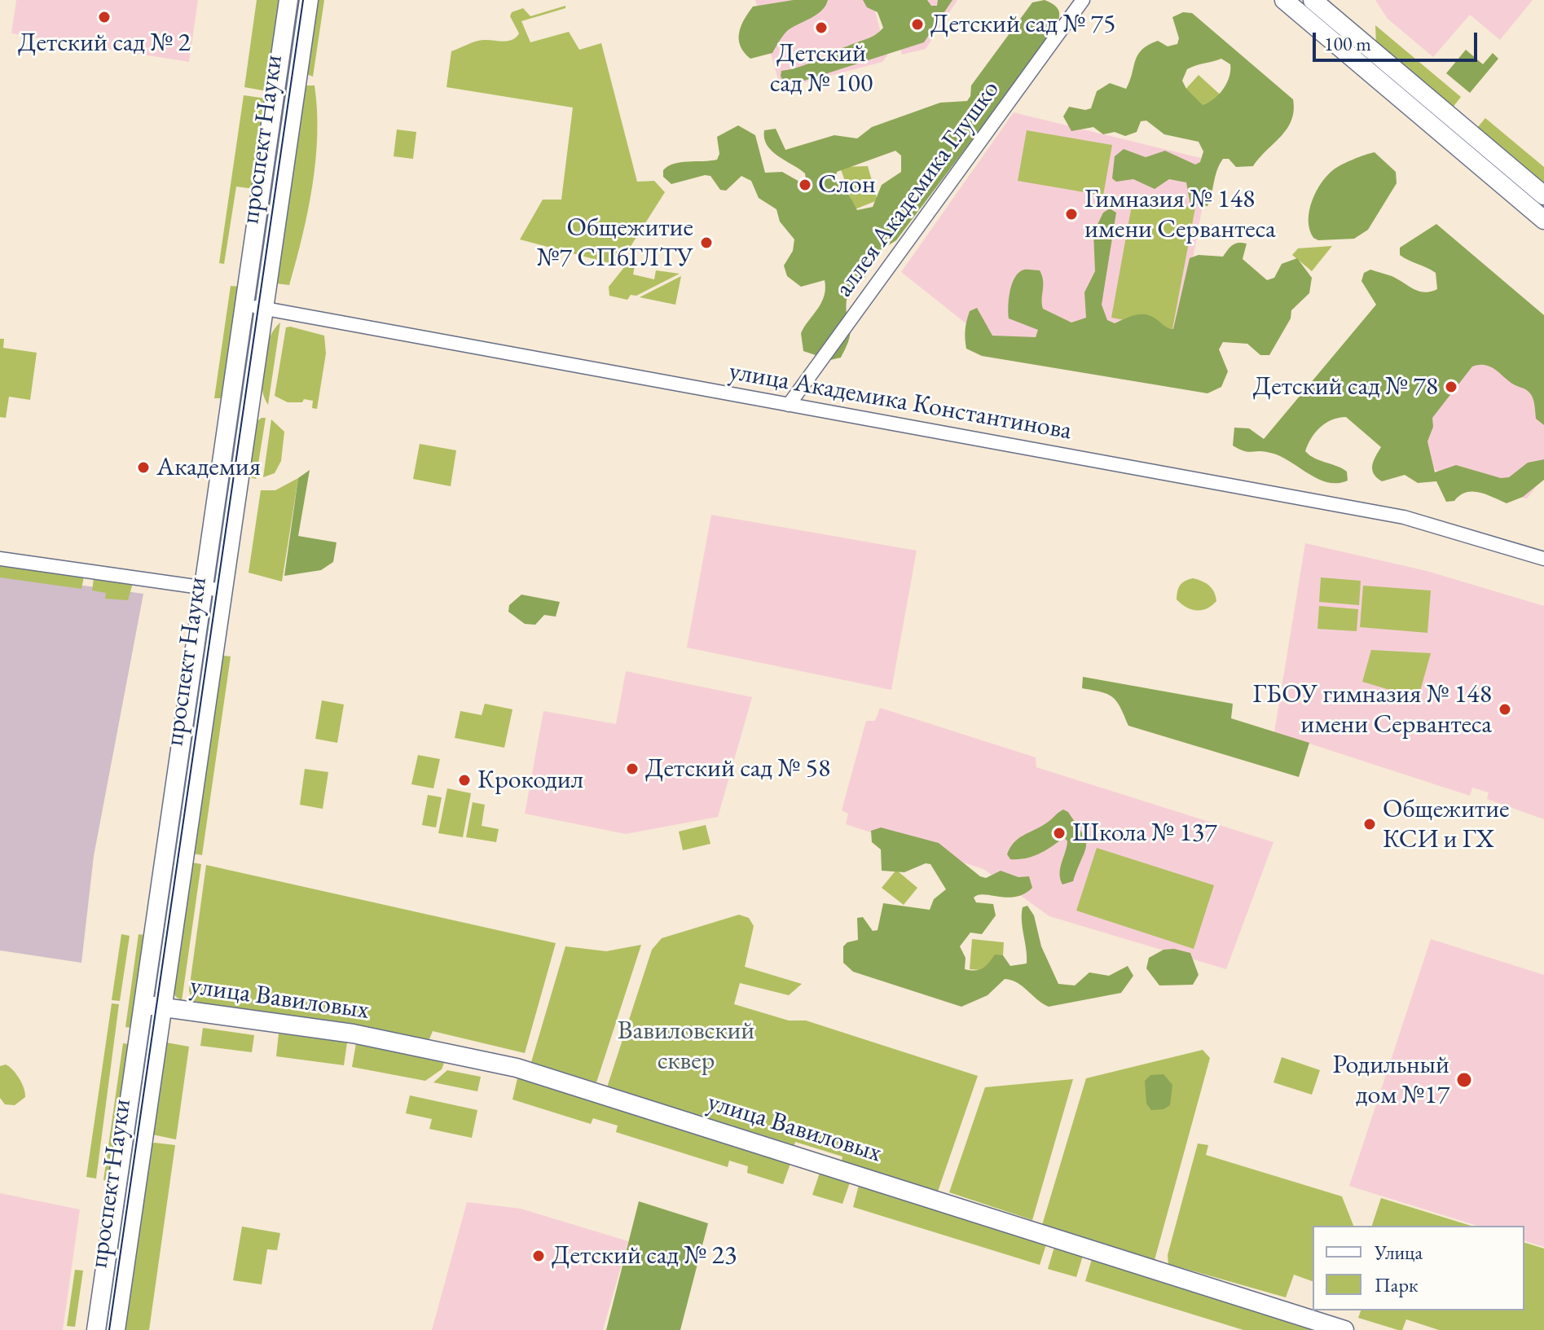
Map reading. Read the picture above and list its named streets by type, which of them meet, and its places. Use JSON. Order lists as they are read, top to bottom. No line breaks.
{"streets":{"main road":["проспект Науки","улица Вавиловых"],"street":["аллея Академика Глушко","улица Академика Константинова"]},"crossings":[["проспект Науки","улица Академика Константинова"],["проспект Науки","улица Вавиловых"],["аллея Академика Глушко","улица Академика Константинова"]],"parks":["Вавиловский сквер"],"places":["Детский сад № 2","Детский сад № 75","Детский сад № 100","Слон","Гимназия № 148 имени Сервантеса","Общежитие №7 СПбГЛТУ","Детский сад № 78","Академия","ГБОУ гимназия № 148 имени Сервантеса","Детский сад № 58","Крокодил","Общежитие КСИ и ГХ","Школа № 137","Родильный дом №17","Детский сад № 23"],"legend":["Улица","Парк"],"scale_bar":"100 m"}
